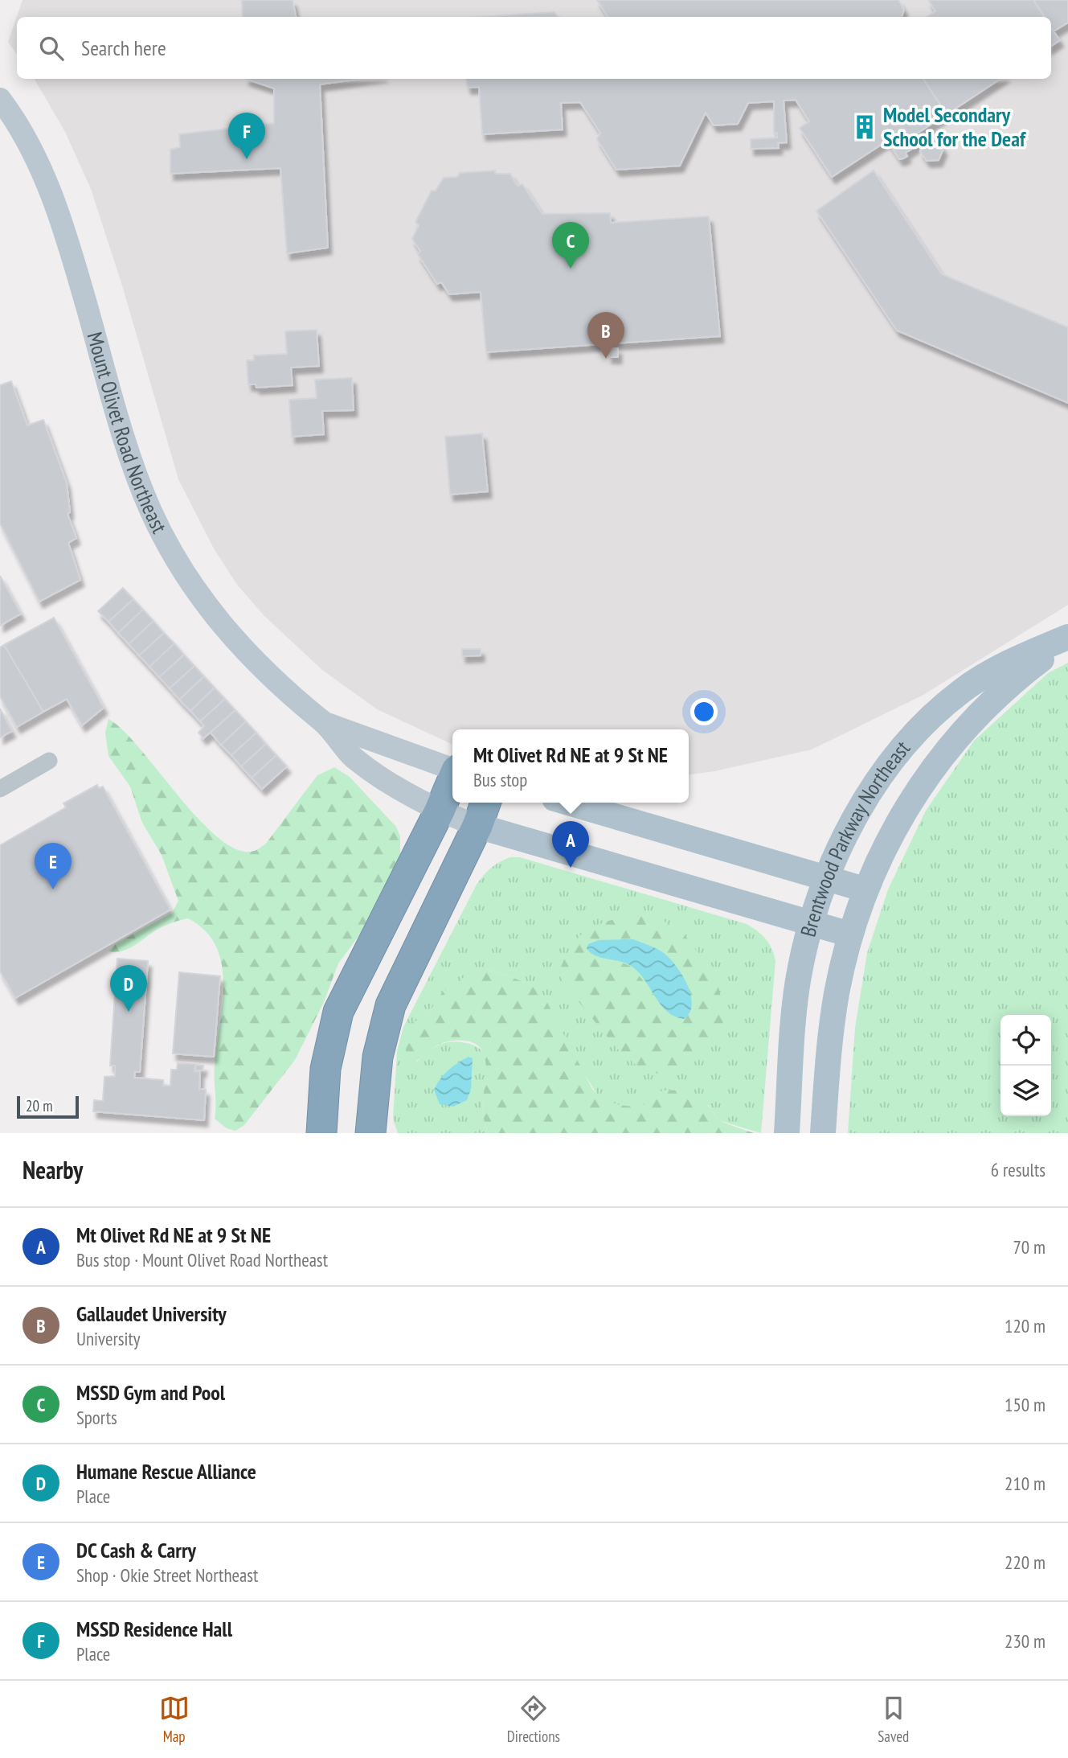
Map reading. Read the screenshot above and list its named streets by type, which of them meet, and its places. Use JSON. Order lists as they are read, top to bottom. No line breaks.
{"streets":{"main road":["Mount Olivet Road Northeast","Brentwood Parkway Northeast"]},"crossings":[["Mount Olivet Road Northeast","Brentwood Parkway Northeast"]],"places":{"building":["Model Secondary School for the Deaf"]},"scale_bar":"20 m","page":{"search":"Search here","pins":["F","C","B","A","E","D"],"popup":["Mt Olivet Rd NE at 9 St NE","Bus stop"],"scale":"20 m","heading":["Nearby","6 results"],"list":[{"mark":"A","name":"Mt Olivet Rd NE at 9 St NE","note":"Bus stop · Mount Olivet Road Northeast","value":"70 m"},{"mark":"B","name":"Gallaudet University","note":"University","value":"120 m"},{"mark":"C","name":"MSSD Gym and Pool","note":"Sports","value":"150 m"},{"mark":"D","name":"Humane Rescue Alliance","note":"Place","value":"210 m"},{"mark":"E","name":"DC Cash & Carry","note":"Shop · Okie Street Northeast","value":"220 m"},{"mark":"F","name":"MSSD Residence Hall","note":"Place","value":"230 m"}],"nav":["Map","Directions","Saved"]}}
